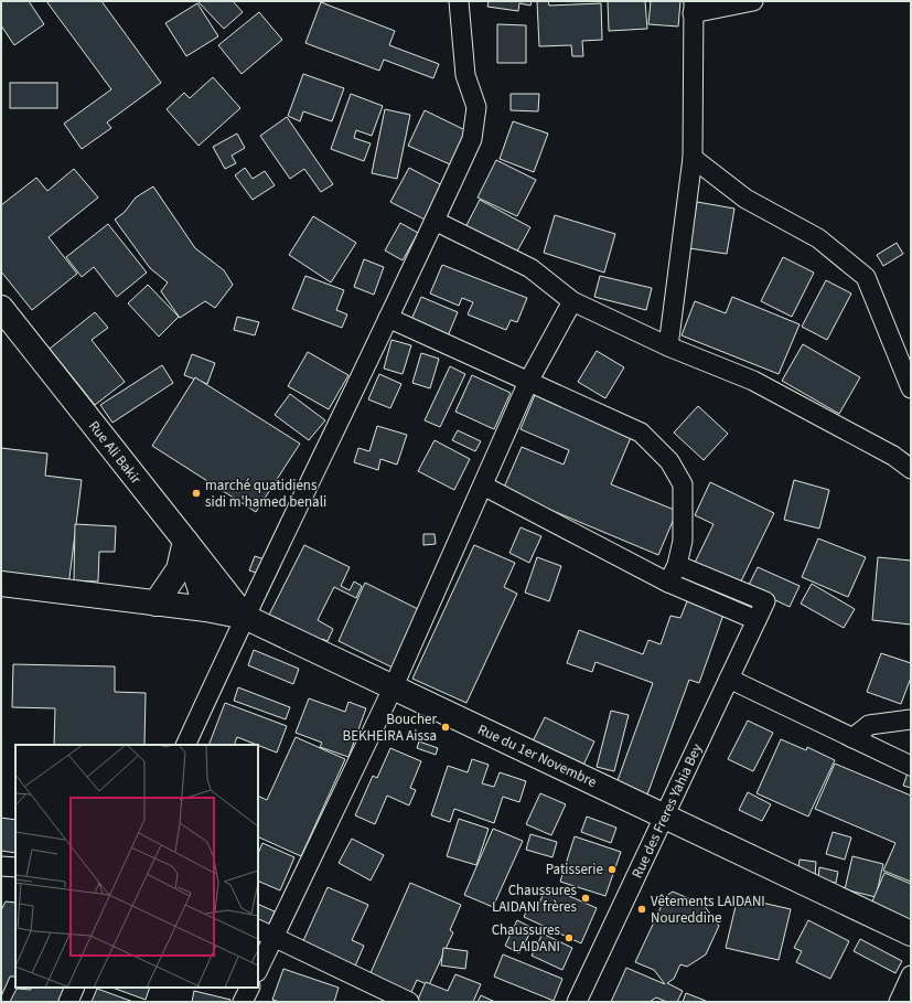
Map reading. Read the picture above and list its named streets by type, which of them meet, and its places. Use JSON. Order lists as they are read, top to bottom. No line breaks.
{"streets":{"main road":["Rue Ali Bakir","Rue du 1er Novembre"],"street":["Rue des Freres Yahia Bey"]},"crossings":[["Rue Ali Bakir","Rue du 1er Novembre"],["Rue du 1er Novembre","Rue des Freres Yahia Bey"]],"places":["marché quatidiens sidi m'hamed benali","Boucher BEKHEIRA Aissa","Patisserie","Chaussures LAIDANI frères","Vêtements LAIDANI Noureddine","Chaussures LAIDANI"]}
